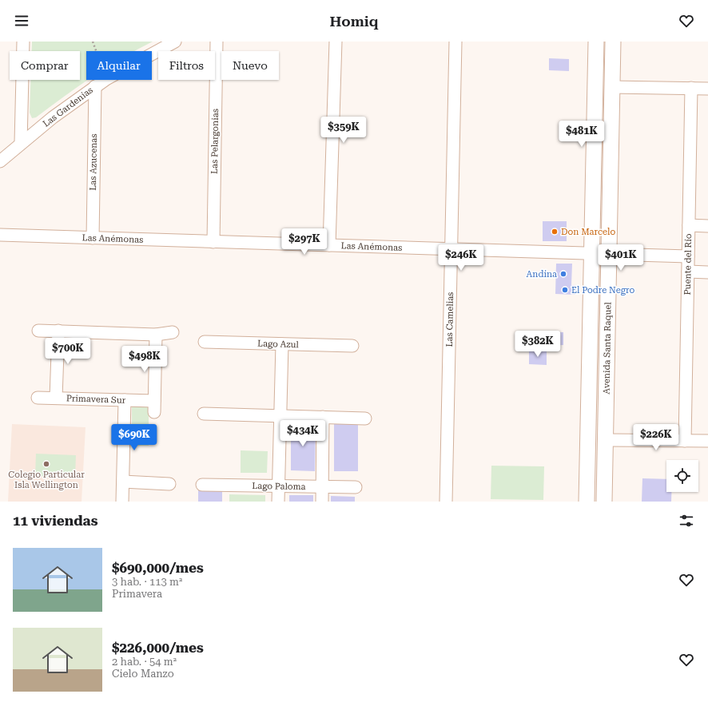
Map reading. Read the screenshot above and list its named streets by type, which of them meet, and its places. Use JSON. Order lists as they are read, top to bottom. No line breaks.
{"streets":{"main road":["Avenida Santa Raquel"],"street":["Las Gardenias","Las Pelargonias","Las Azucenas","Las Anémonas","Puente del Río","Las Camelias","Lago Azul","Primavera Sur","Lago Paloma"]},"crossings":[["Las Gardenias","Las Azucenas"],["Las Pelargonias","Las Anémonas"],["Las Azucenas","Las Anémonas"],["Las Anémonas","Puente del Río"],["Las Anémonas","Las Camelias"],["Las Anémonas","Avenida Santa Raquel"]],"places":["Don Marcelo","Andína","El Podre Negro","Colegio Particular Isla Wellington"],"page":{"header":"Homiq","chip":["Comprar","Alquilar","Filtros","Nuevo"],"price":["$359K","$481K","$297K","$246K","$401K","$382K","$700K","$498K","$434K","$690K","$226K"],"heading":"11 viviendas","list":[{"name":"$690,000/mes","note":"3 hab. · 113 m² · Primavera"},{"name":"$226,000/mes","note":"2 hab. · 54 m² · Cielo Manzo"}]}}
